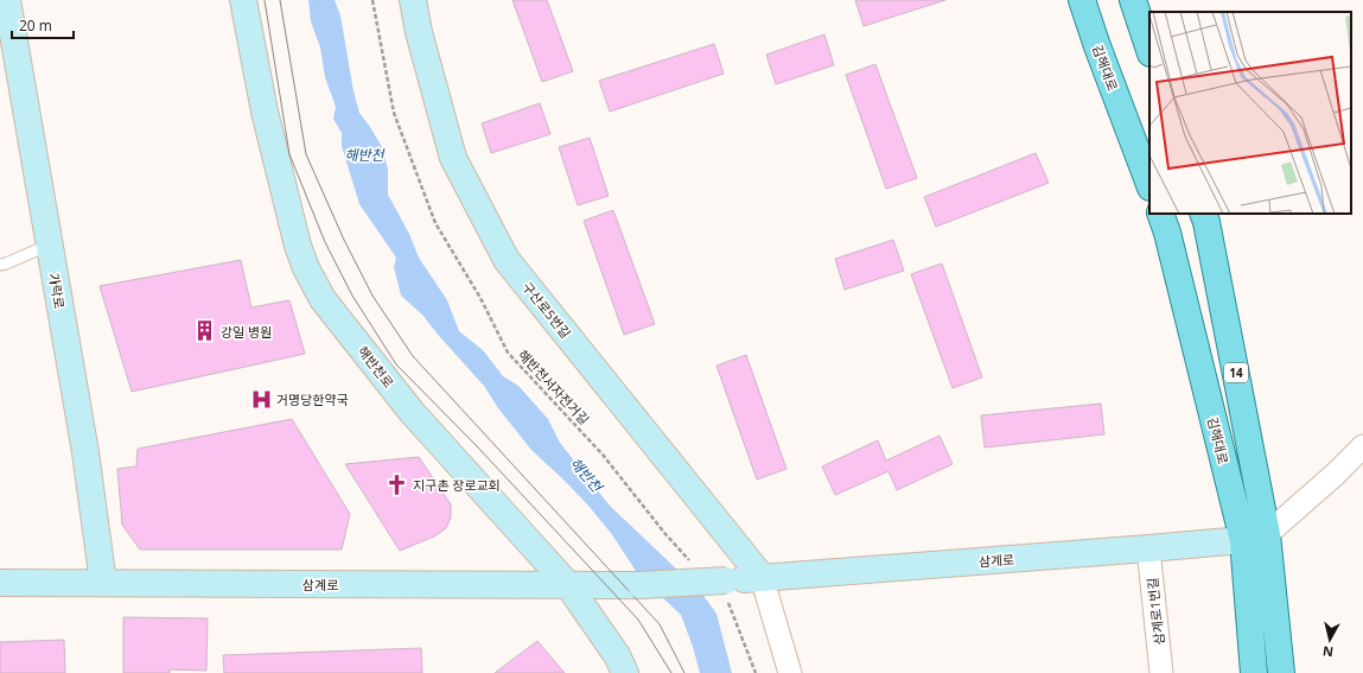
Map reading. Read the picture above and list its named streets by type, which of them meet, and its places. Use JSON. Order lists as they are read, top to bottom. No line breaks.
{"streets":{"main road":["김해대로","14"],"street":["가락로","구산로5번길","해반천로","삼계로","삼계로1번길"],"path":["해반천서자전거길"]},"crossings":[["김해대로","삼계로"],["가락로","삼계로"],["구산로5번길","삼계로"],["해반천로","삼계로"],["삼계로","삼계로1번길"]],"water":["해반천"],"places":{"building":["강일 병원"],"hospital":["거명당한약국"],"church":["지구촌 장로교회"]},"scale_bar":"20 m","north":"bottom"}
